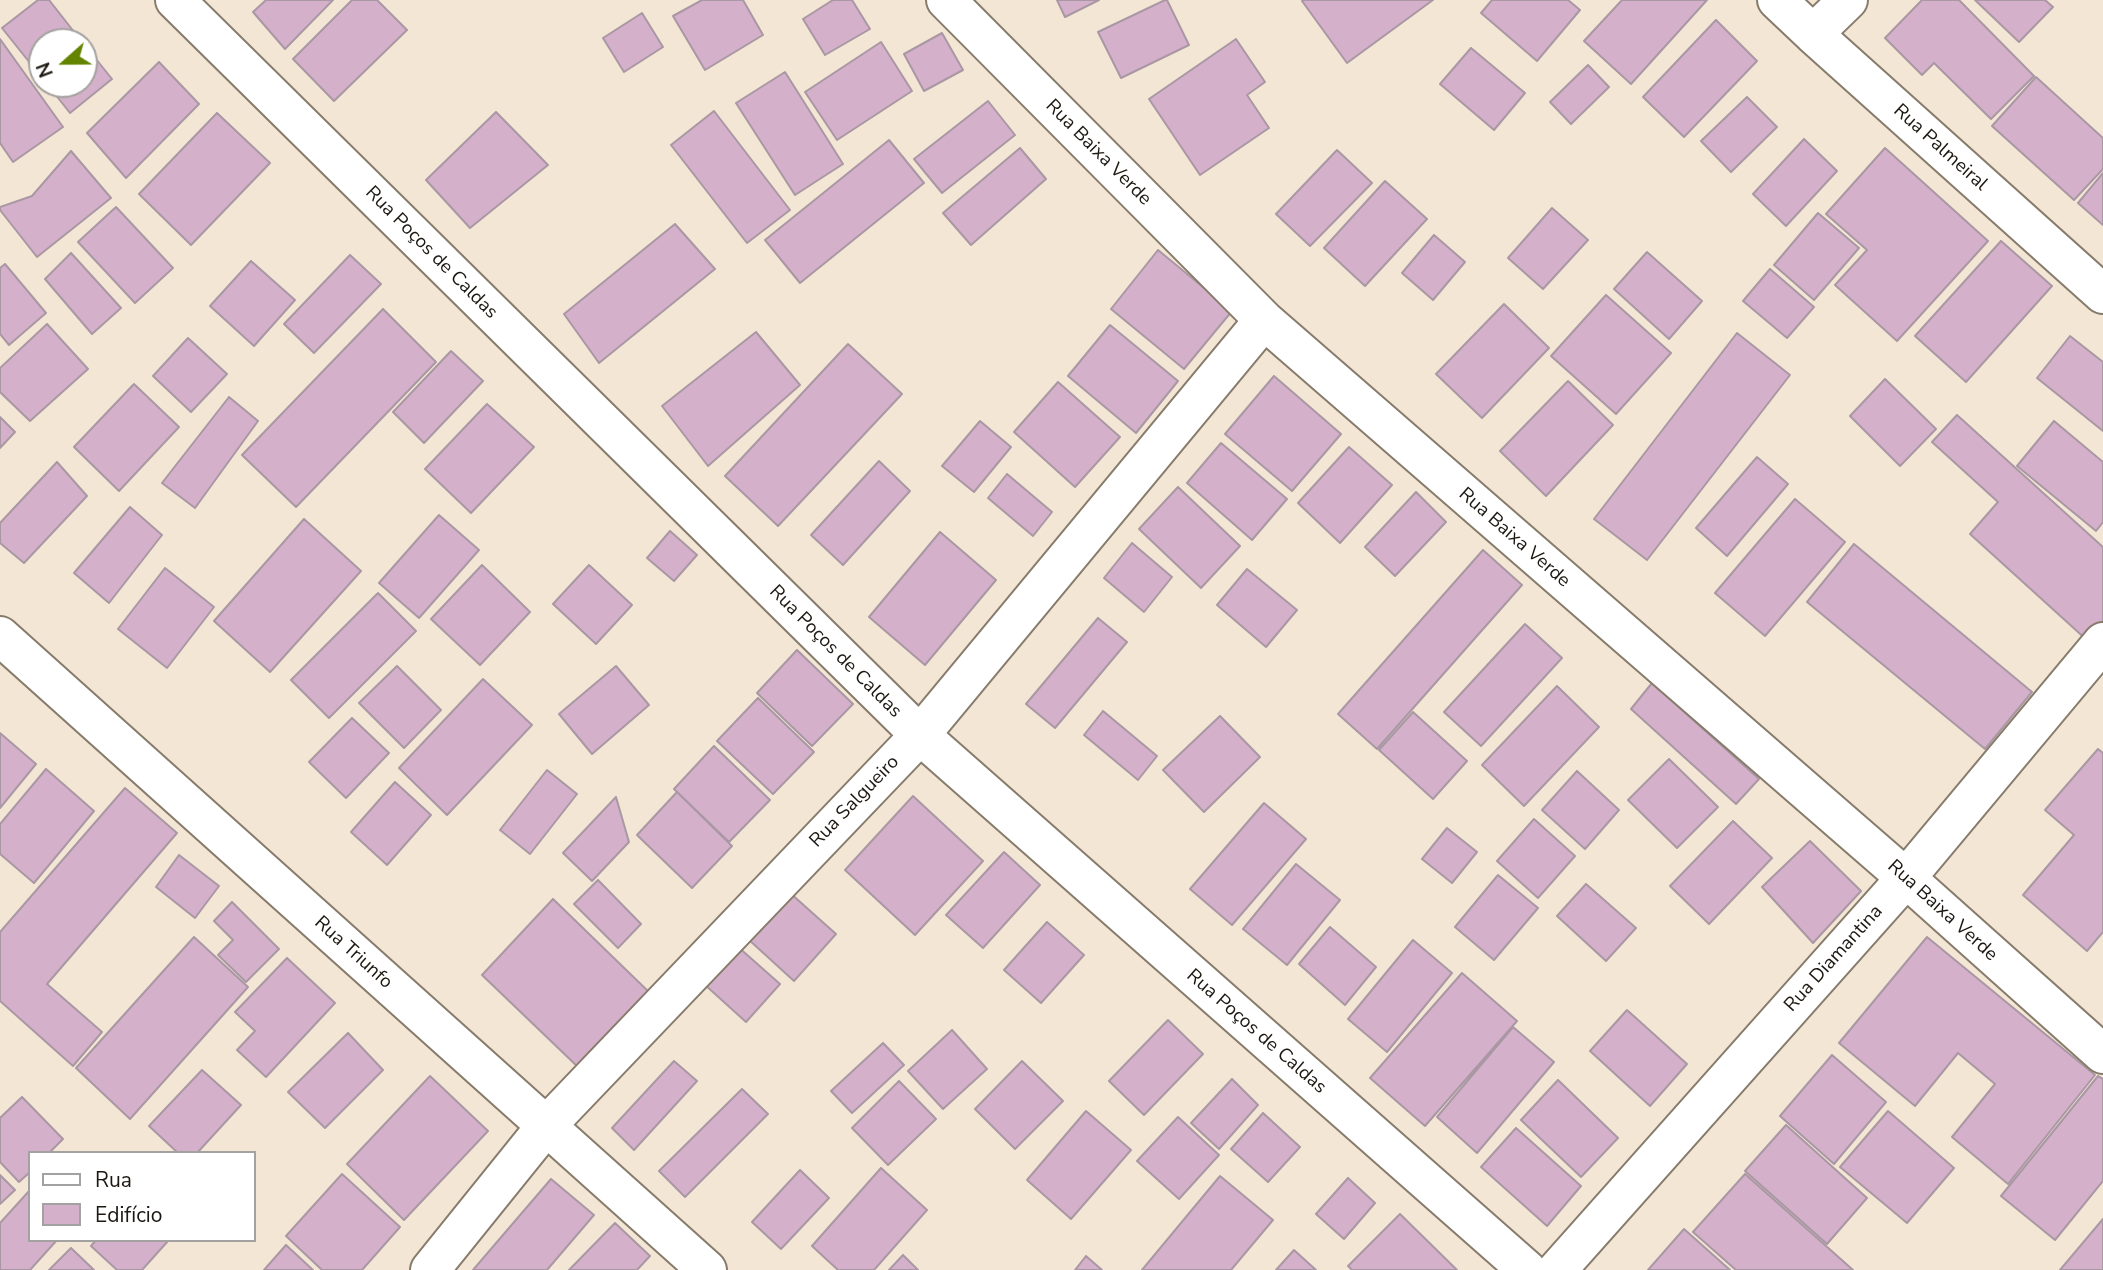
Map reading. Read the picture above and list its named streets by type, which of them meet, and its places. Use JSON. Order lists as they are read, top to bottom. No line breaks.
{"streets":{"street":["Rua Palmeiral","Rua Baixa Verde","Rua Poços de Caldas","Rua Salgueiro","Rua Triunfo","Rua Diamantina"]},"crossings":[["Rua Baixa Verde","Rua Salgueiro"],["Rua Baixa Verde","Rua Diamantina"],["Rua Poços de Caldas","Rua Salgueiro"],["Rua Salgueiro","Rua Triunfo"]],"legend":["Rua","Edifício"],"north":"left"}
